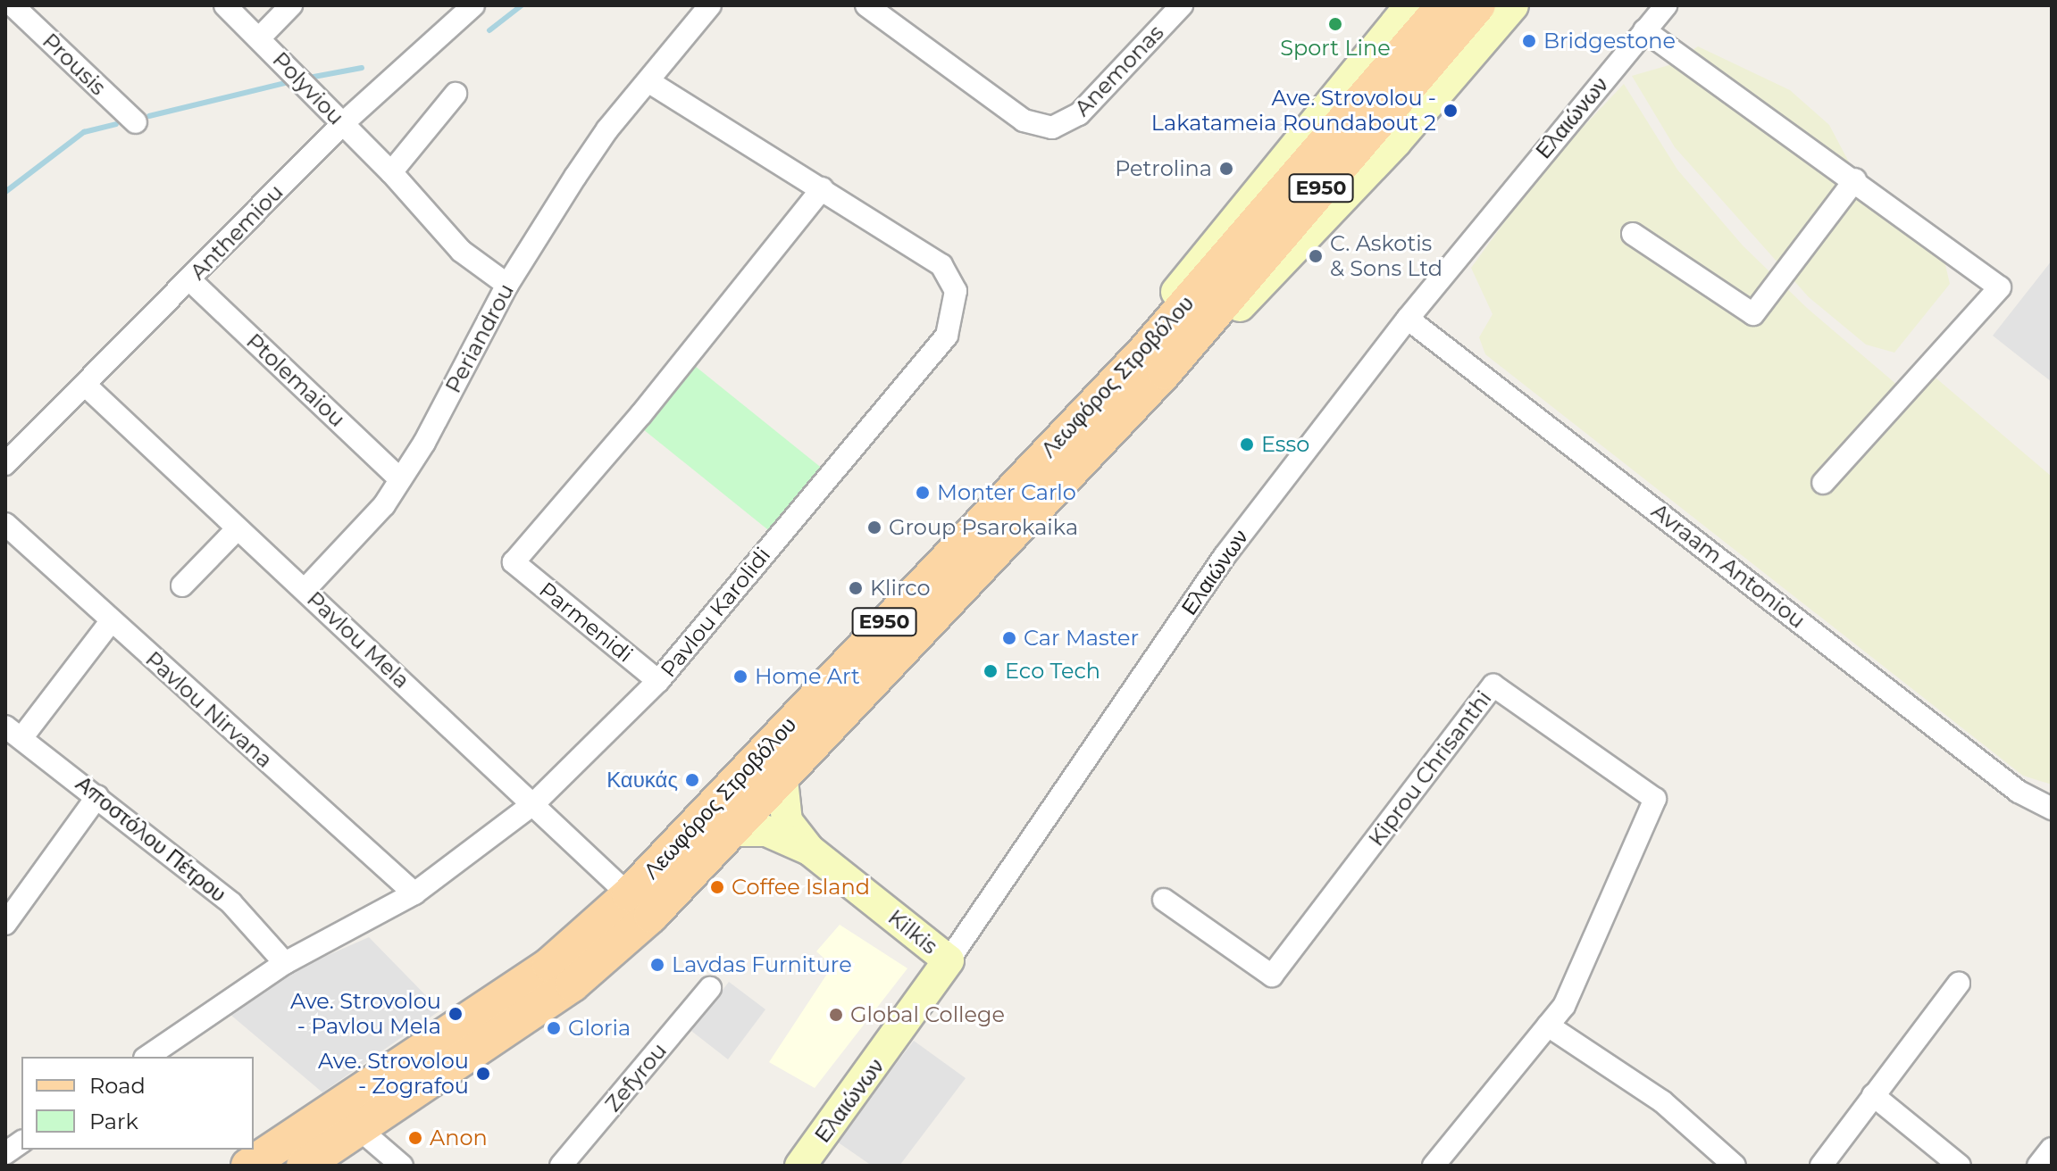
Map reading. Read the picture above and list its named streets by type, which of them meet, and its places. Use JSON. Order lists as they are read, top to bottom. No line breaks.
{"streets":{"main road":["Ελαιώνων","E950","Λεωφόρος Στροβόλου","Kilkis"],"street":["Prousis","Anemonas","Polyviou","Anthemiou","Periandrou","Ptolemaiou","Avraam Antoniou","Pavlou Karolidi","Parmenidi","Pavlou Mela","Pavlou Nirvana","Kiprou Chrisanthi","Αποστόλου Πέτρου","Zefyrou"]},"crossings":[["Polyviou","Anthemiou"],["Polyviou","Periandrou"],["Ελαιώνων","Avraam Antoniou"],["Ελαιώνων","Kilkis"],["E950","Λεωφόρος Στροβόλου"],["Anthemiou","Ptolemaiou"],["Anthemiou","Pavlou Mela"],["Periandrou","Ptolemaiou"],["Periandrou","Pavlou Mela"],["Λεωφόρος Στροβόλου","Pavlou Mela"],["Λεωφόρος Στροβόλου","Kilkis"],["Pavlou Karolidi","Parmenidi"],["Pavlou Karolidi","Pavlou Mela"],["Pavlou Karolidi","Pavlou Nirvana"],["Pavlou Karolidi","Αποστόλου Πέτρου"]],"places":["Sport Line","Bridgestone","Ave. Strovolou - Lakatameia Roundabout 2","Petrolina","C. Askotis & Sons Ltd","Esso","Monter Carlo","Group Psarokaika","Klirco","Car Master","Eco Tech","Home Art","Καυκάς","Coffee Island","Lavdas Furniture","Ave. Strovolou - Pavlou Mela","Global College","Gloria","Ave. Strovolou - Zografou","Anon"],"legend":["Road","Park"]}
